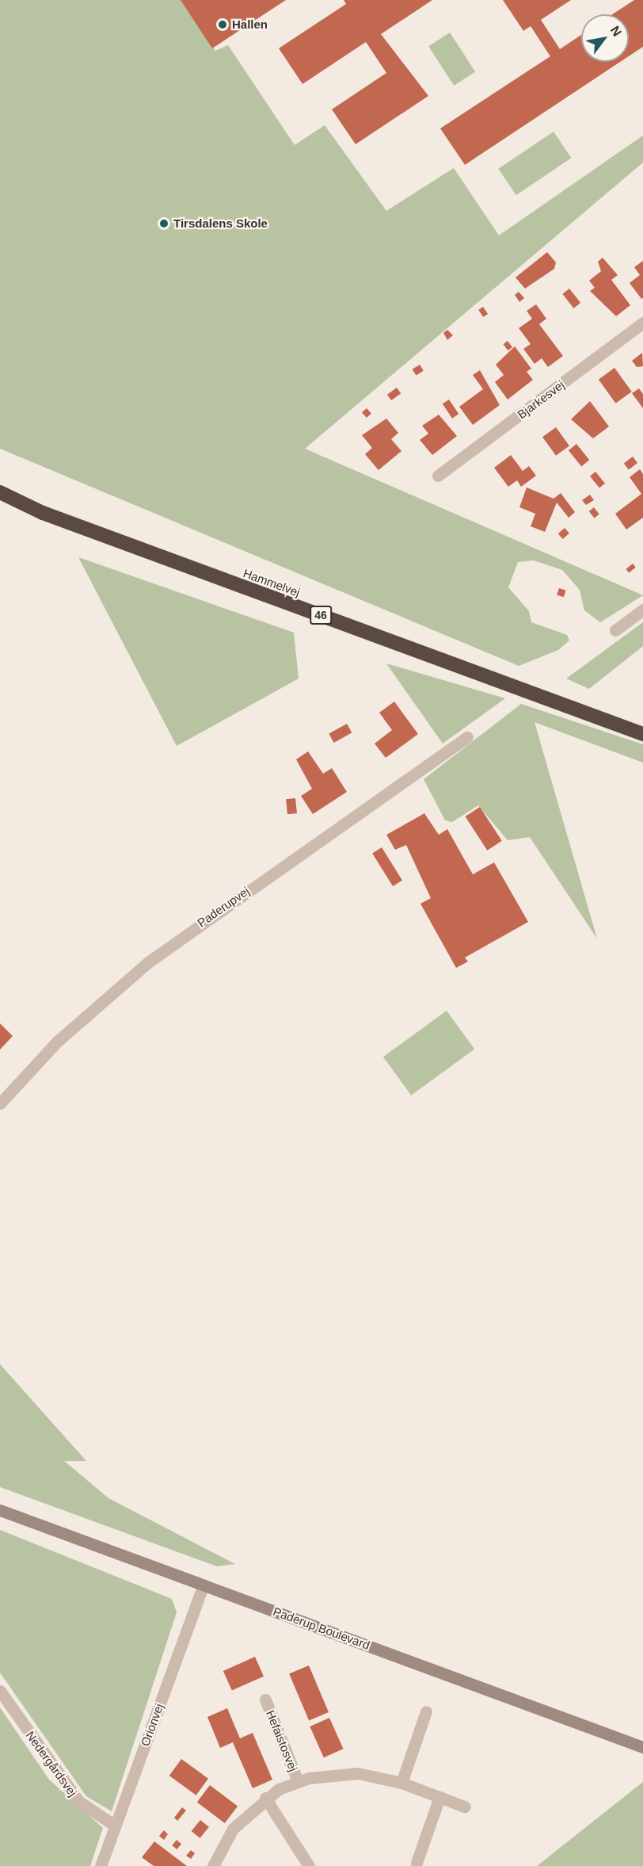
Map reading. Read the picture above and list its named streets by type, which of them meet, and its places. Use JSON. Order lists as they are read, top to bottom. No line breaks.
{"streets":{"highway":["Hammelvej","46"],"street":["Bjarkesvej","Paderupvej","Paderup Boulevard","Orionvej","Hefaistosvej","Nedergårdsvej"]},"crossings":[["Paderup Boulevard","Orionvej"],["Orionvej","Nedergårdsvej"]],"places":["Hallen","Tirsdalens Skole"],"north":"top right"}
